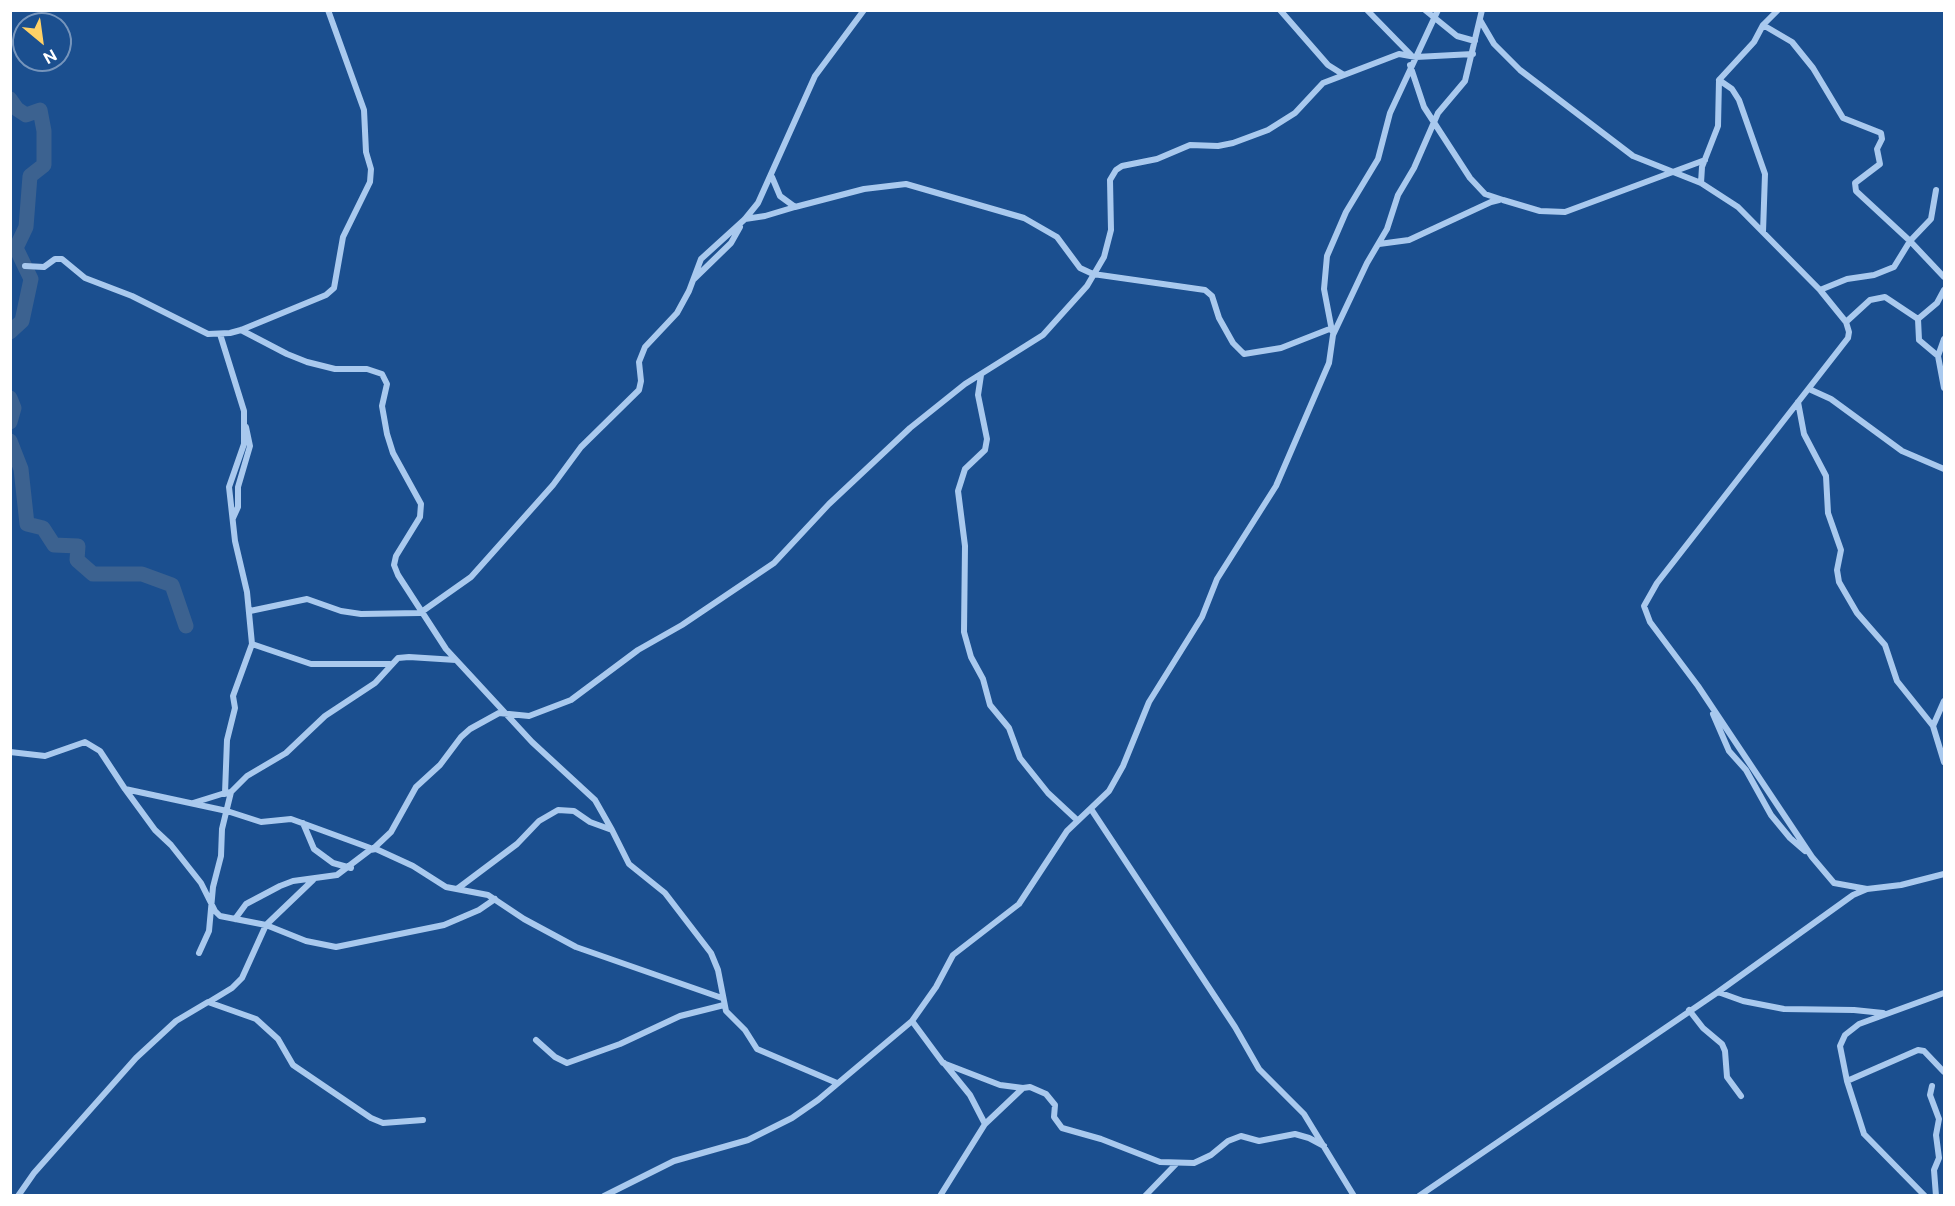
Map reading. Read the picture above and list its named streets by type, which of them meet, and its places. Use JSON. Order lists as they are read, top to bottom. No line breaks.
{"north":"bottom right"}
